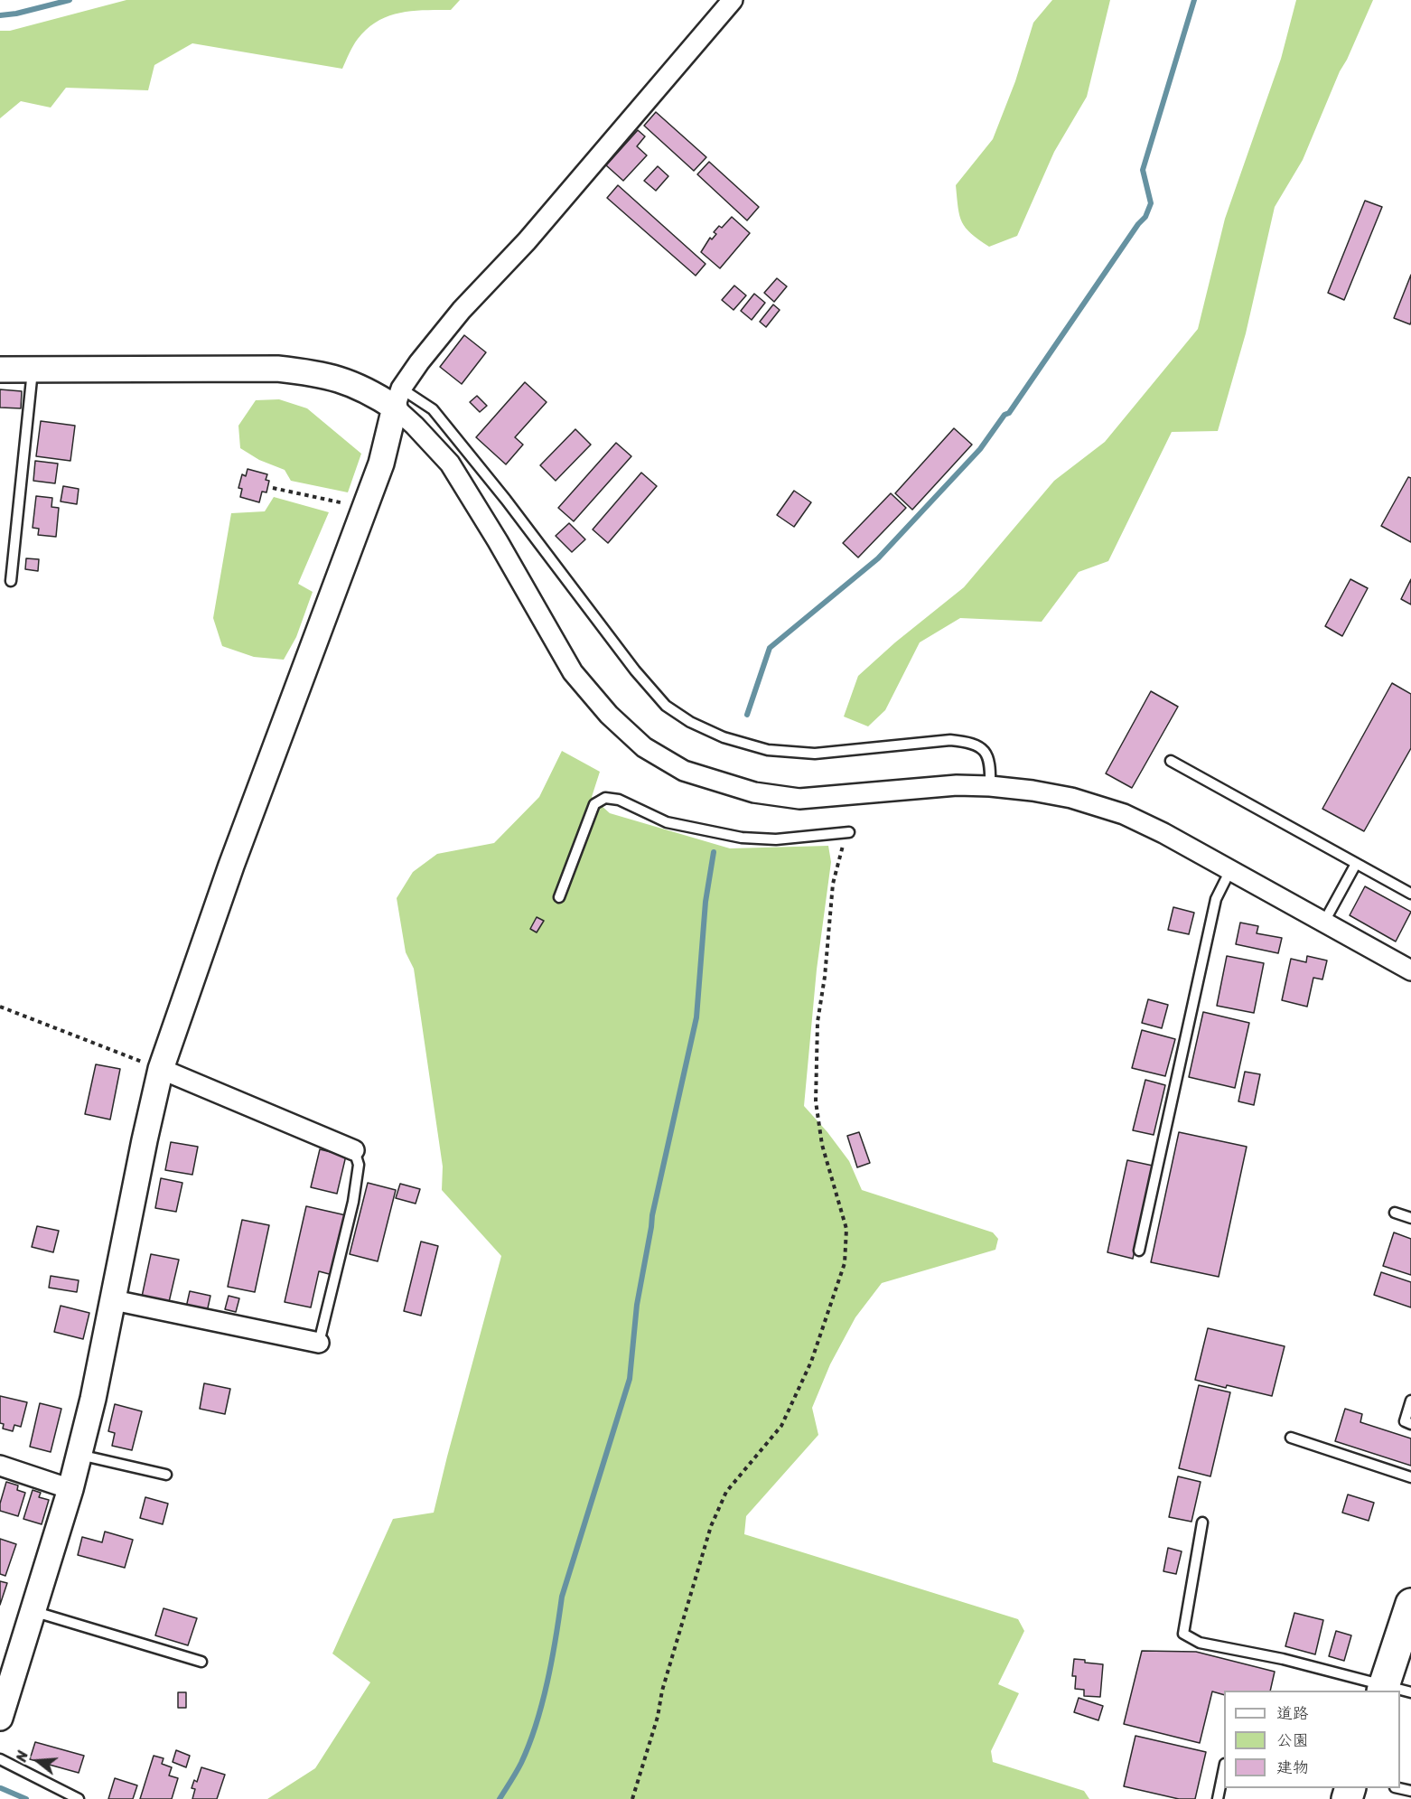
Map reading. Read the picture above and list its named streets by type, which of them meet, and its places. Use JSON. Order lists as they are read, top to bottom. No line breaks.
{"legend":["道路","公園","建物"],"north":"left"}
